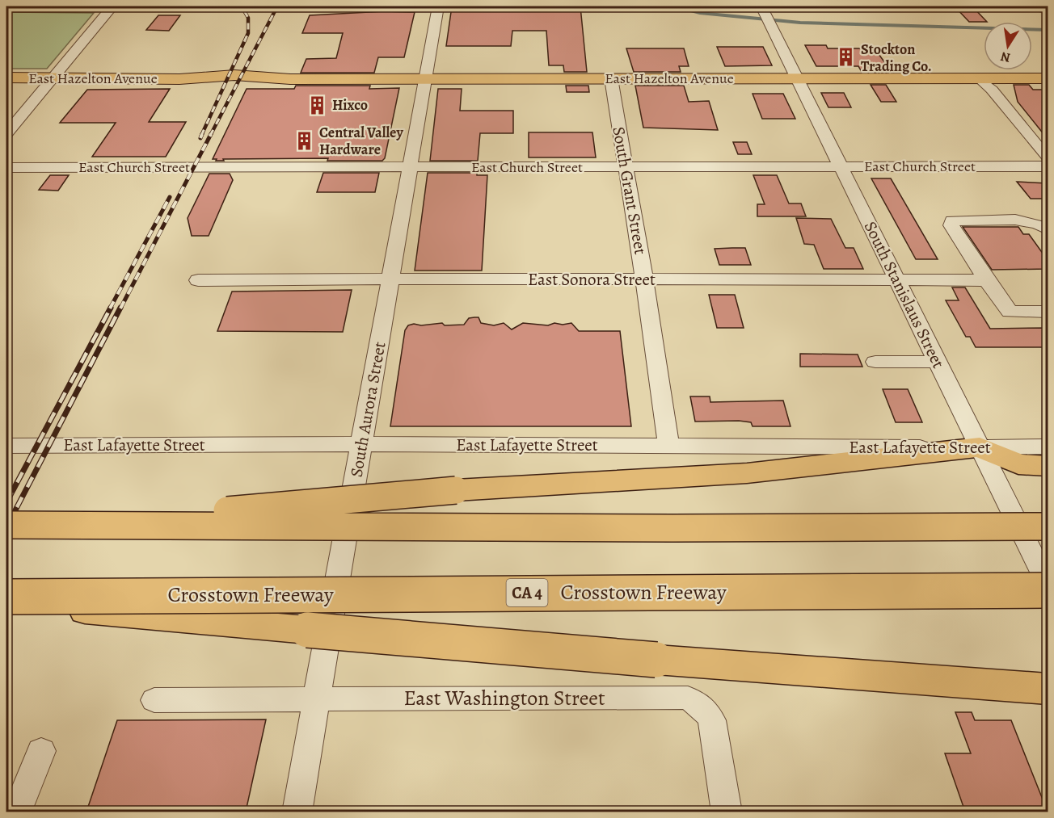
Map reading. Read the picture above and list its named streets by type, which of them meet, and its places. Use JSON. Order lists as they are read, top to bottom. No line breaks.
{"streets":{"highway":["Crosstown Freeway","CA 4"],"main road":["East Hazelton Avenue"],"street":["East Church Street","South Grant Street","East Sonora Street","South Stanislaus Street","South Aurora Street","East Lafayette Street","East Washington Street"]},"crossings":[["East Hazelton Avenue","South Grant Street"],["East Hazelton Avenue","South Stanislaus Street"],["East Hazelton Avenue","South Aurora Street"],["East Church Street","South Grant Street"],["East Church Street","South Stanislaus Street"],["East Church Street","South Aurora Street"],["South Grant Street","East Sonora Street"],["South Grant Street","East Lafayette Street"],["East Sonora Street","South Stanislaus Street"],["East Sonora Street","South Aurora Street"],["South Stanislaus Street","East Lafayette Street"],["South Aurora Street","East Lafayette Street"],["South Aurora Street","East Washington Street"]],"places":{"building":["Stockton Trading Co.","Hixco","Central Valley Hardware"]},"north":"bottom"}
